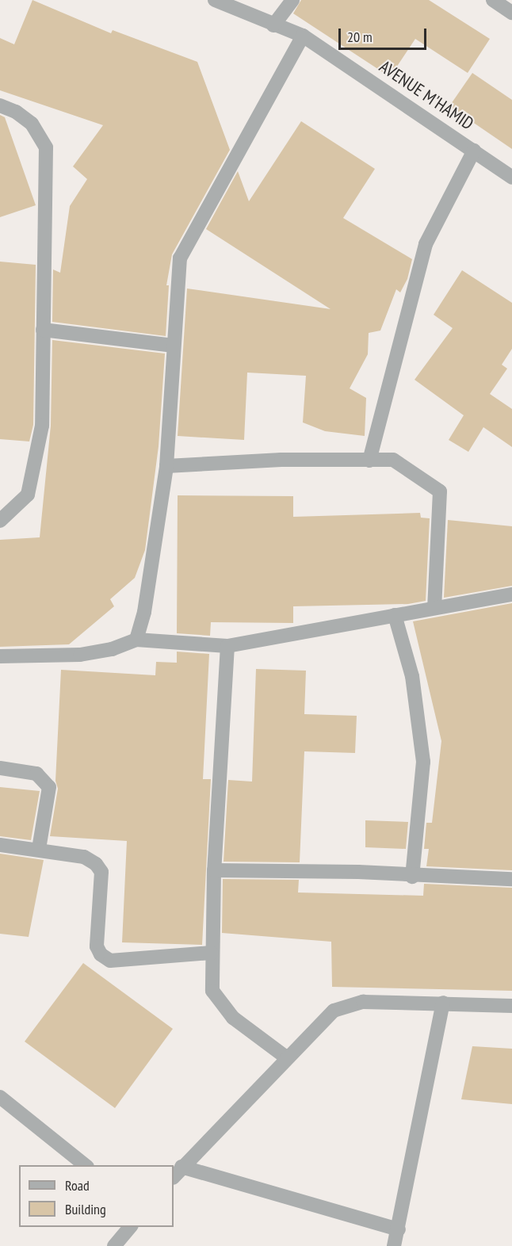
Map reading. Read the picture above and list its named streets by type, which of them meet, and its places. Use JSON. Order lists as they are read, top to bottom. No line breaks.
{"streets":{"street":["AVENUE M'HAMID"]},"legend":["Road","Building"],"scale_bar":"20 m"}
